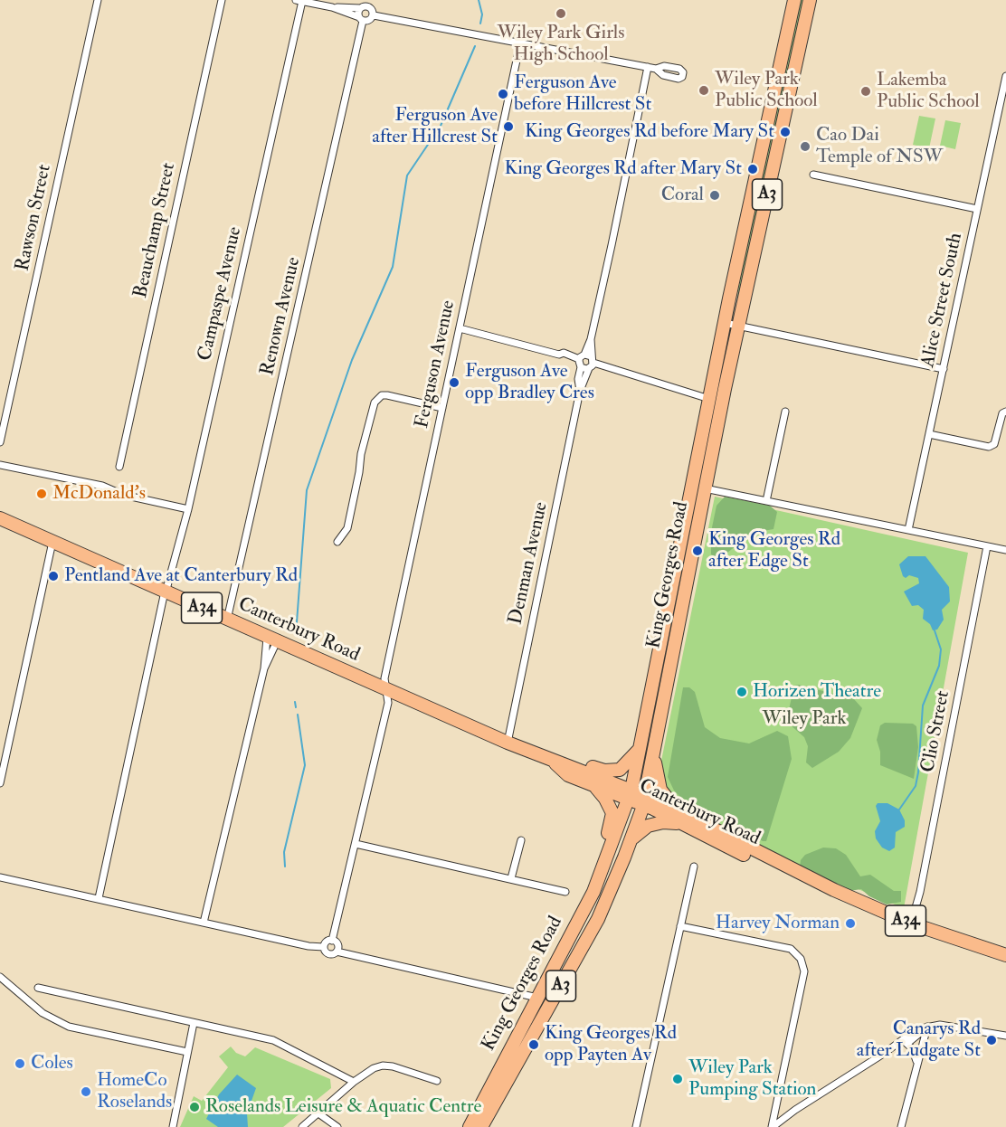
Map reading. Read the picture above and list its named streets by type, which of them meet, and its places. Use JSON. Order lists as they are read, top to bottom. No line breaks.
{"streets":{"highway":["A3","King Georges Road","A34","Canterbury Road"],"street":["Rawson Street","Beauchamp Street","Campaspe Avenue","Alice Street South","Renown Avenue","Ferguson Avenue","Denman Avenue","Clio Street"]},"crossings":[["Campaspe Avenue","Canterbury Road"],["Renown Avenue","Canterbury Road"],["Ferguson Avenue","Canterbury Road"],["Denman Avenue","Canterbury Road"],["King Georges Road","Canterbury Road"],["Canterbury Road","Clio Street"]],"parks":["Wiley Park"],"places":["Wiley Park Girls High School","Wiley Park Public School","Lakemba Public School","Ferguson Ave before Hillcrest St","Ferguson Ave after Hillcrest St","King Georges Rd before Mary St","Cao Dai Temple of NSW","King Georges Rd after Mary St","Coral","Ferguson Ave opp Bradley Cres","McDonald's","King Georges Rd after Edge St","Pentland Ave at Canterbury Rd","Horizen Theatre","Harvey Norman","Canarys Rd after Ludgate St","King Georges Rd opp Payten Av","Coles","Wiley Park Pumping Station","HomeCo Roselands","Roselands Leisure & Aquatic Centre"]}
